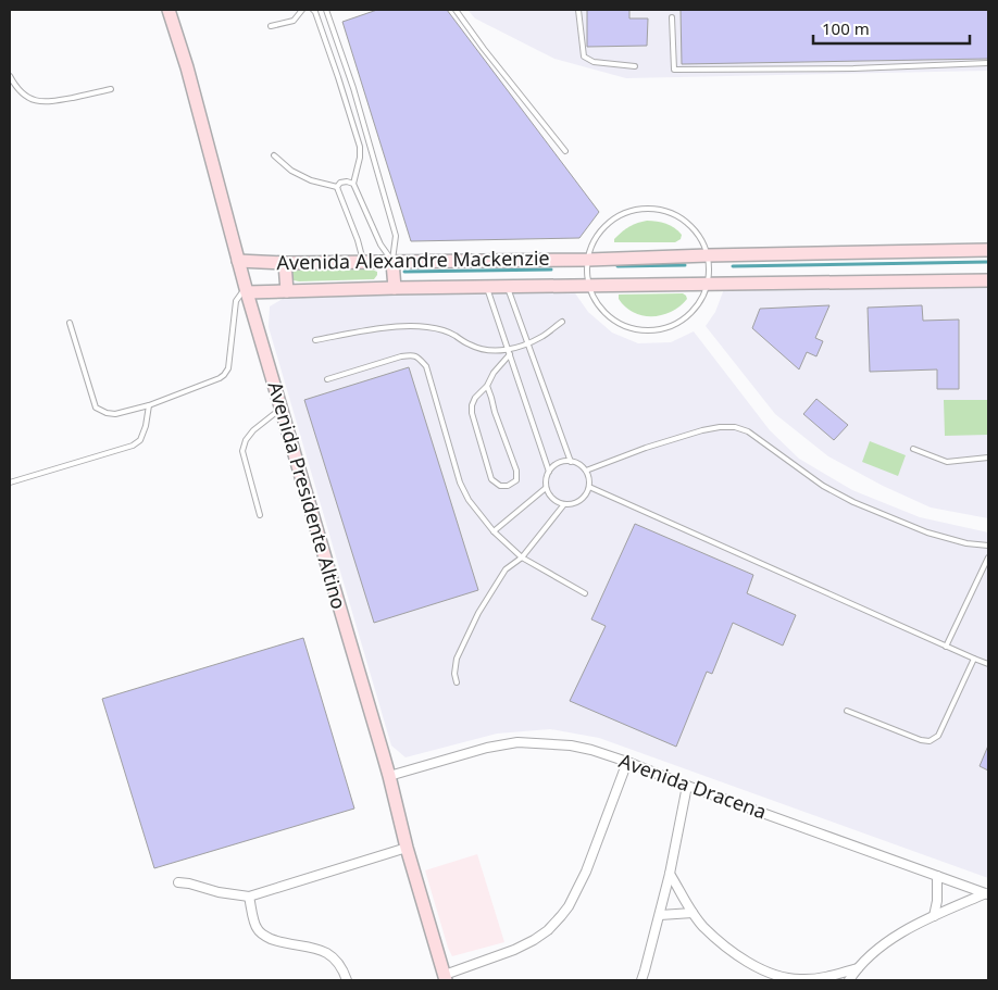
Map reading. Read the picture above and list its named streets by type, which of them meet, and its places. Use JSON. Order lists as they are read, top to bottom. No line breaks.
{"streets":{"street":["Avenida Alexandre Mackenzie","Avenida Presidente Altino","Avenida Dracena"]},"crossings":[["Avenida Alexandre Mackenzie","Avenida Presidente Altino"],["Avenida Presidente Altino","Avenida Dracena"]],"scale_bar":"100 m"}
